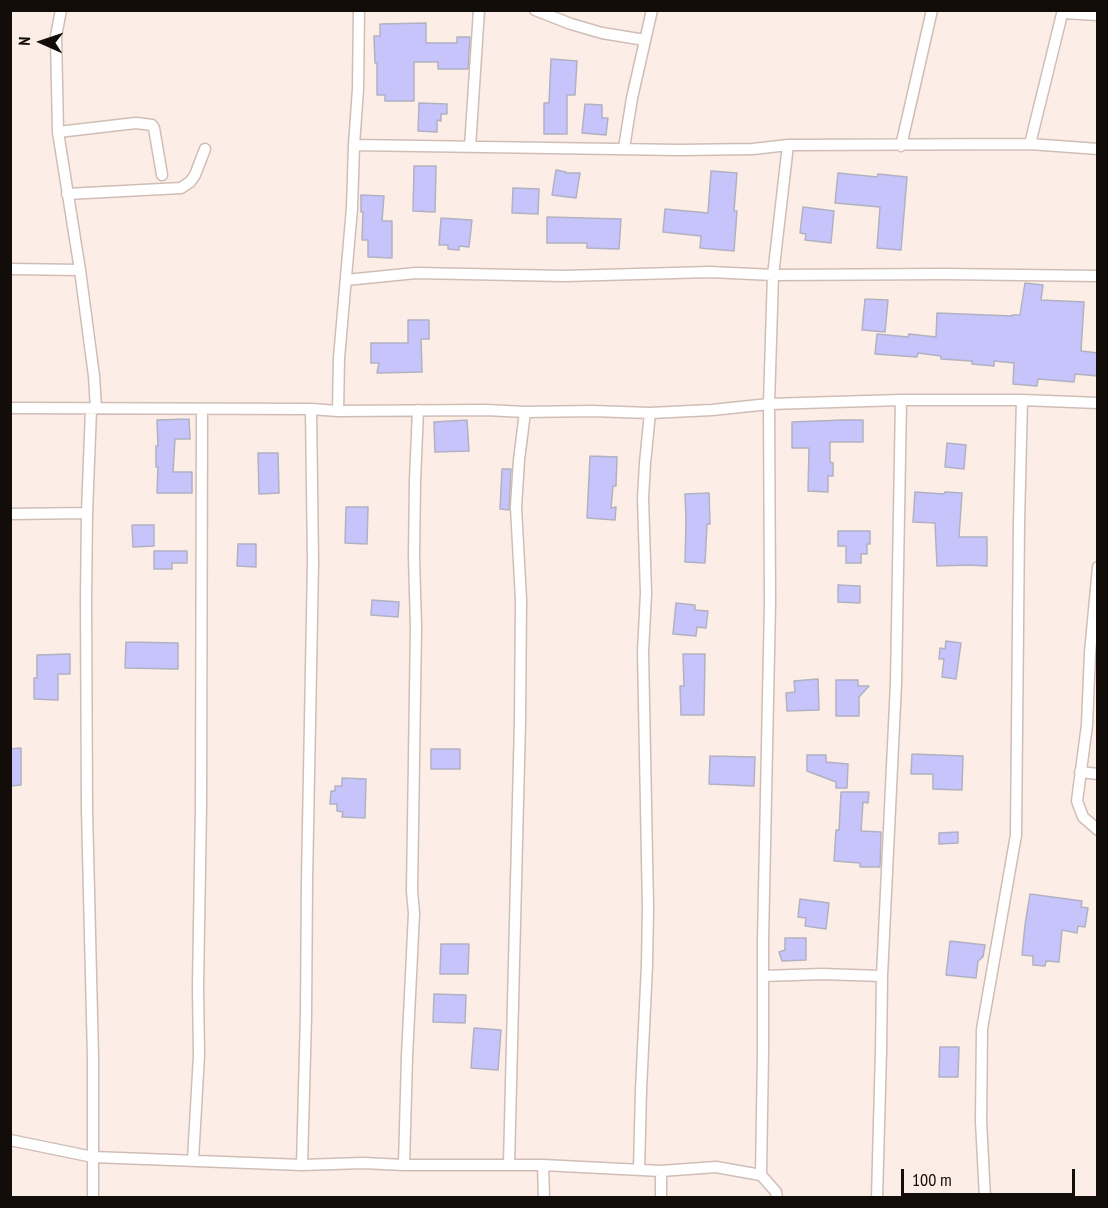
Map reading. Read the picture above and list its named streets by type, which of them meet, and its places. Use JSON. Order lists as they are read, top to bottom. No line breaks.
{"scale_bar":"100 m","north":"left"}
